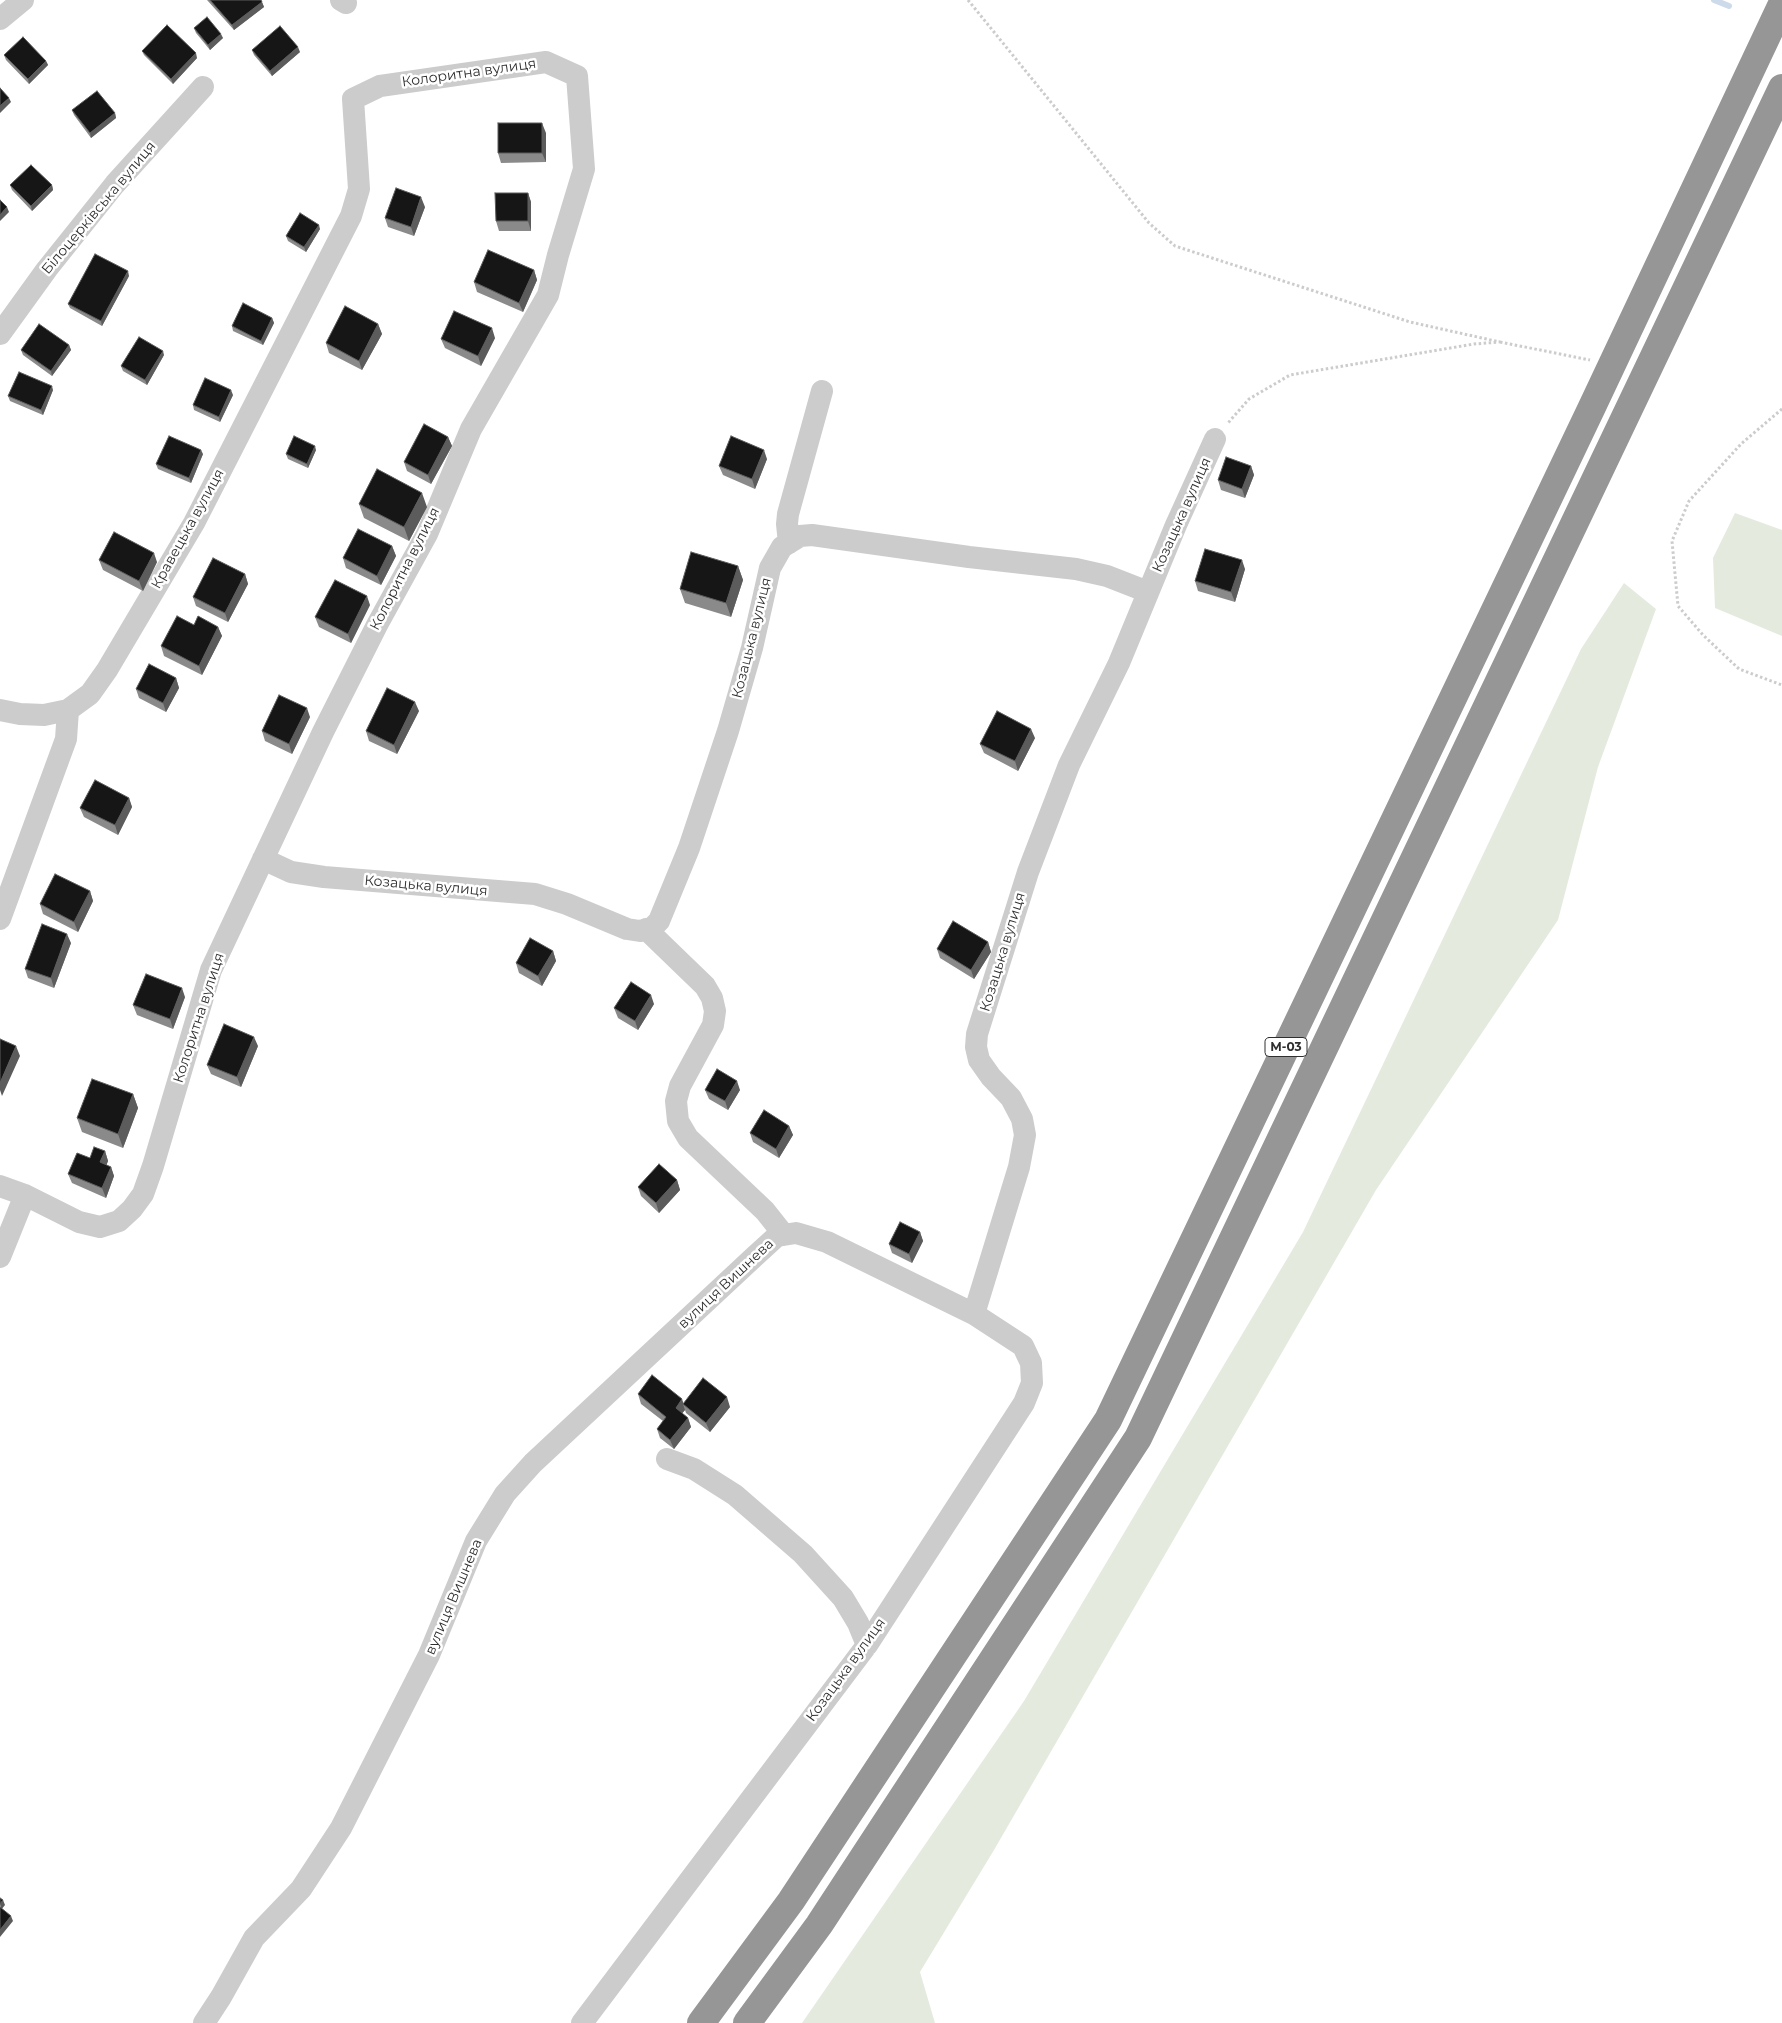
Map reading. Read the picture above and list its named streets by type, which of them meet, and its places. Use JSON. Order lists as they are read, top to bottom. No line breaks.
{"streets":{"highway":["М-03"],"street":["Колоритна вулиця","Білоцерківська вулиця","Козацька вулиця","Кравецька вулиця","вулиця Вишнева"]},"crossings":[["Колоритна вулиця","Козацька вулиця"],["Колоритна вулиця","Кравецька вулиця"],["Козацька вулиця","вулиця Вишнева"]]}
